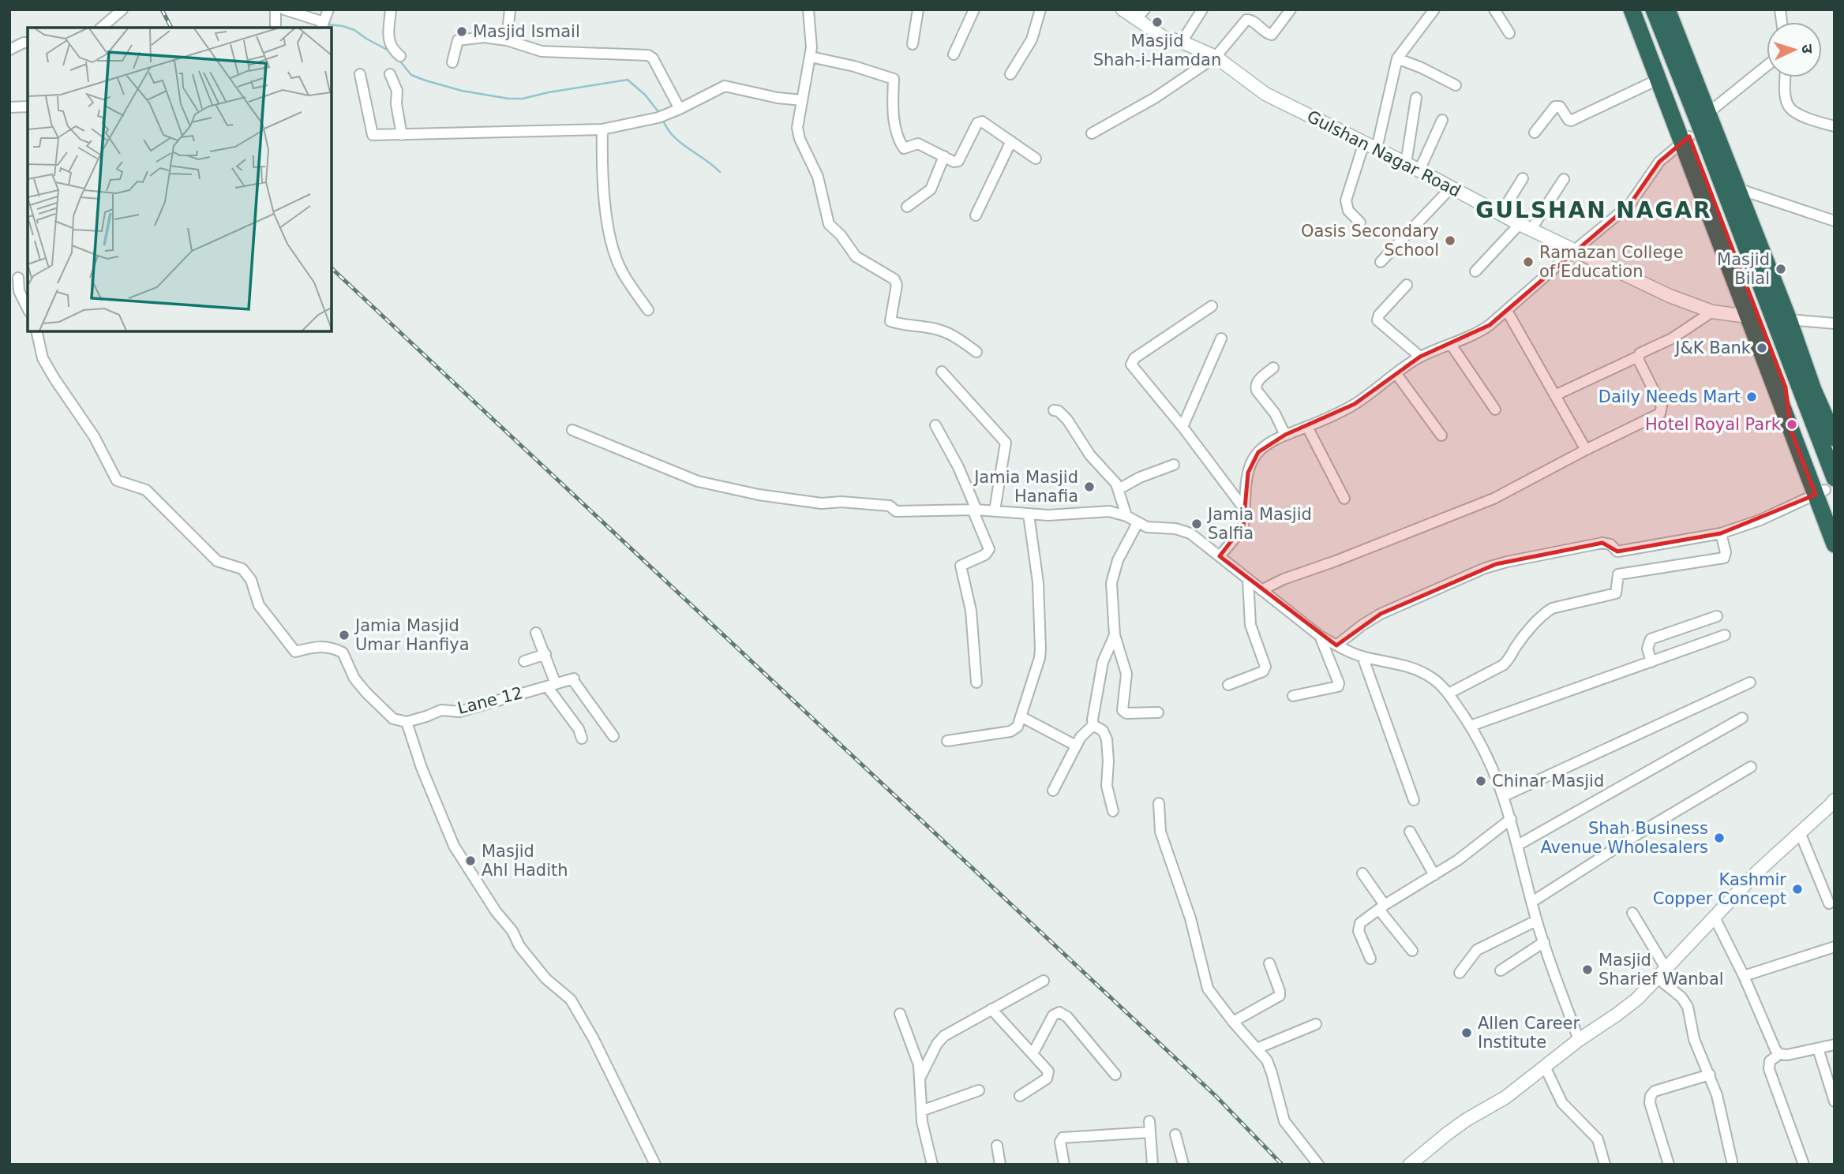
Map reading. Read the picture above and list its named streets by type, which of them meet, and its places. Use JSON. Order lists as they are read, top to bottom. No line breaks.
{"streets":{"street":["Gulshan Nagar Road","Lane 12"]},"districts":["GULSHAN NAGAR"],"places":["Masjid Shah-i-Hamdan","Masjid Ismail","Oasis Secondary School","Ramazan College of Education","Masjid Bilal","J&K Bank","Daily Needs Mart","Hotel Royal Park","Jamia Masjid Hanafia","Jamia Masjid Salfia","Jamia Masjid Umar Hanfiya","Chinar Masjid","Shah Business Avenue Wholesalers","Masjid Ahl Hadith","Kashmir Copper Concept","Masjid Sharief Wanbal","Allen Career Institute"],"north":"right"}
